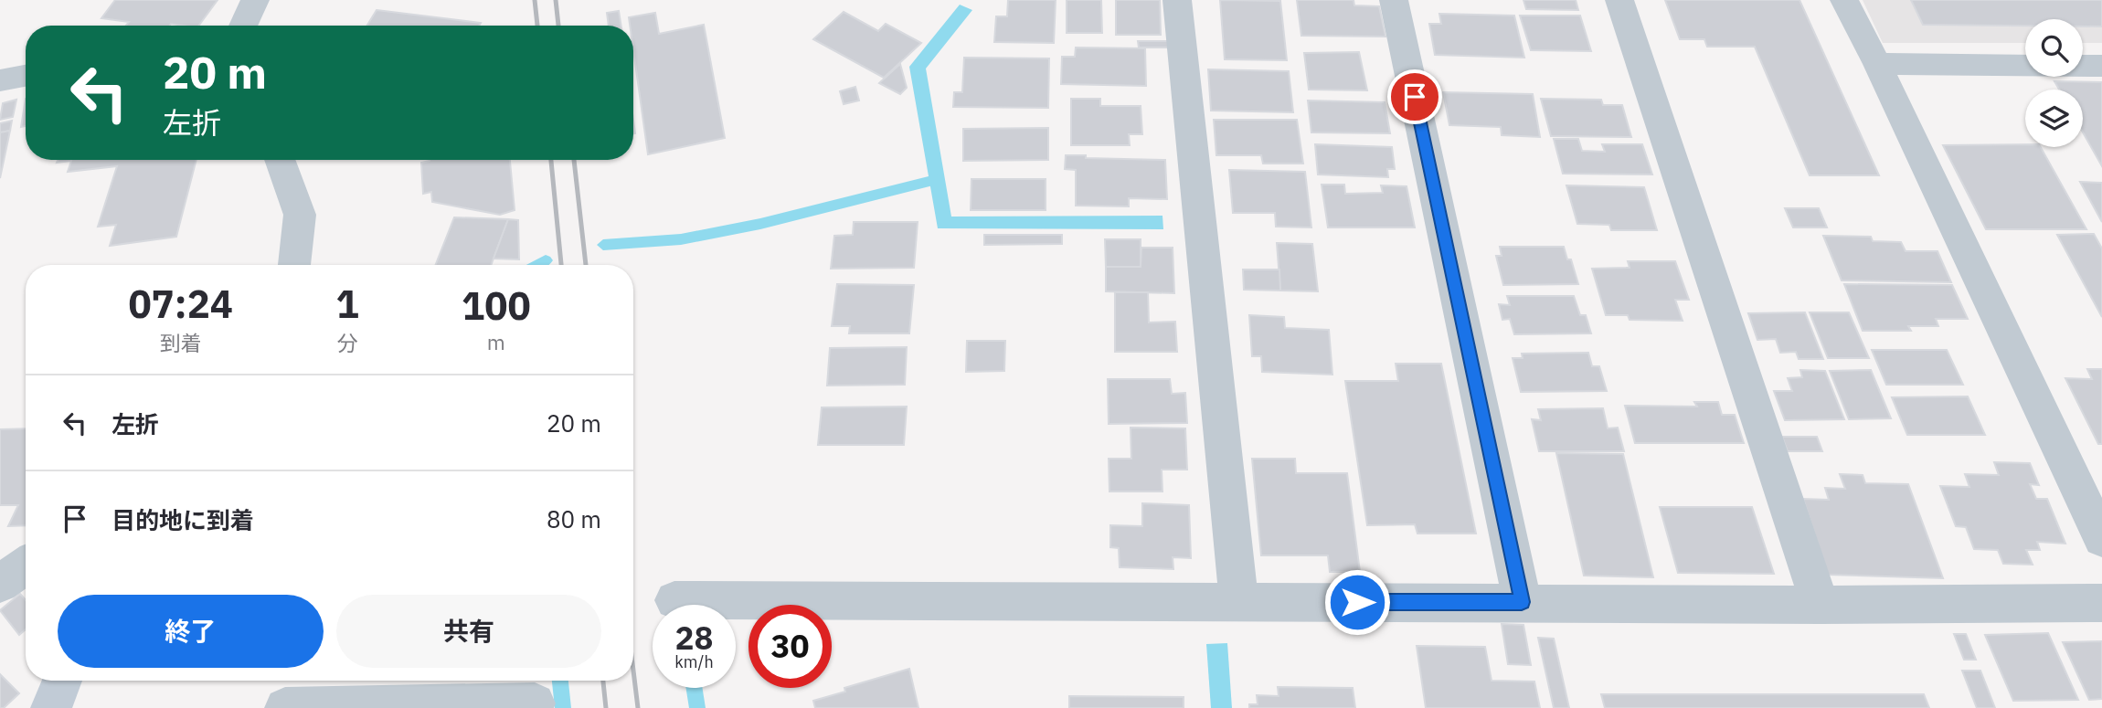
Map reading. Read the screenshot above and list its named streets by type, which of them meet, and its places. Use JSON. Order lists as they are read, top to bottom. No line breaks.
{"page":{"turn":["20 m","左折"],"eta":["07:24","到着","1","分","100","m"],"list":[{"name":"左折","value":"20 m"},{"name":"目的地に到着","value":"80 m"}],"buttons":["終了","共有"],"speed":"28 km/h","limit":"30"}}
